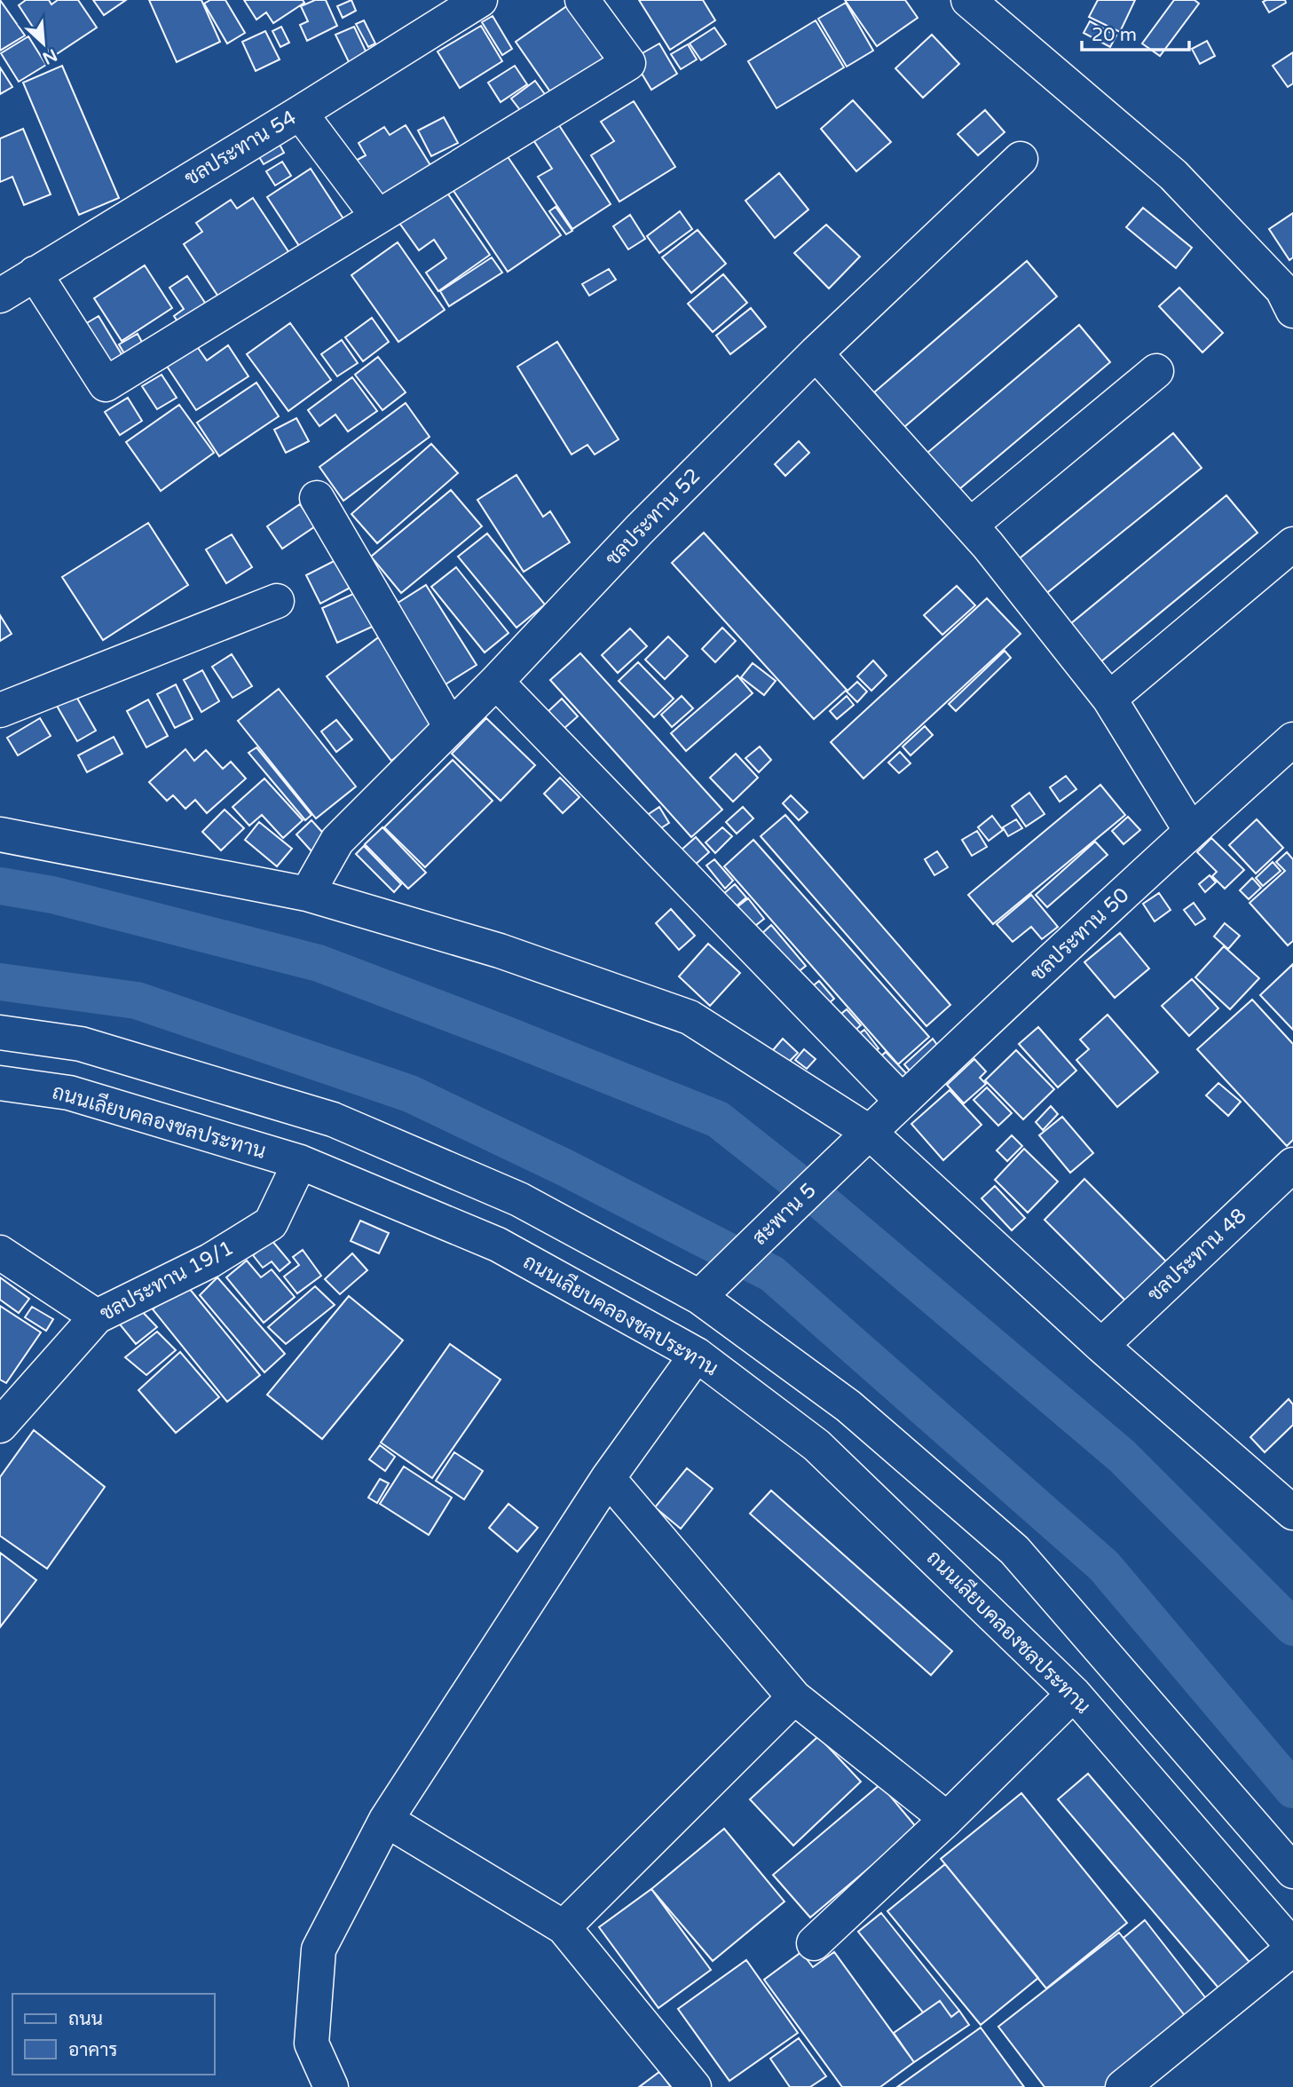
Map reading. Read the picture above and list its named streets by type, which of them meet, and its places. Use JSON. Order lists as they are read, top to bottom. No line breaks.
{"streets":{"street":["ชลประทาน 54","ชลประทาน 52","ชลประทาน 50","ถนนเลียบคลองชลประทาน","สะพาน 5","ชลประทาน 48","ชลประทาน 19/1"]},"crossings":[["ชลประทาน 50","สะพาน 5"],["ถนนเลียบคลองชลประทาน","ชลประทาน 19/1"]],"legend":["ถนน","อาคาร"],"scale_bar":"20 m","north":"bottom right"}
